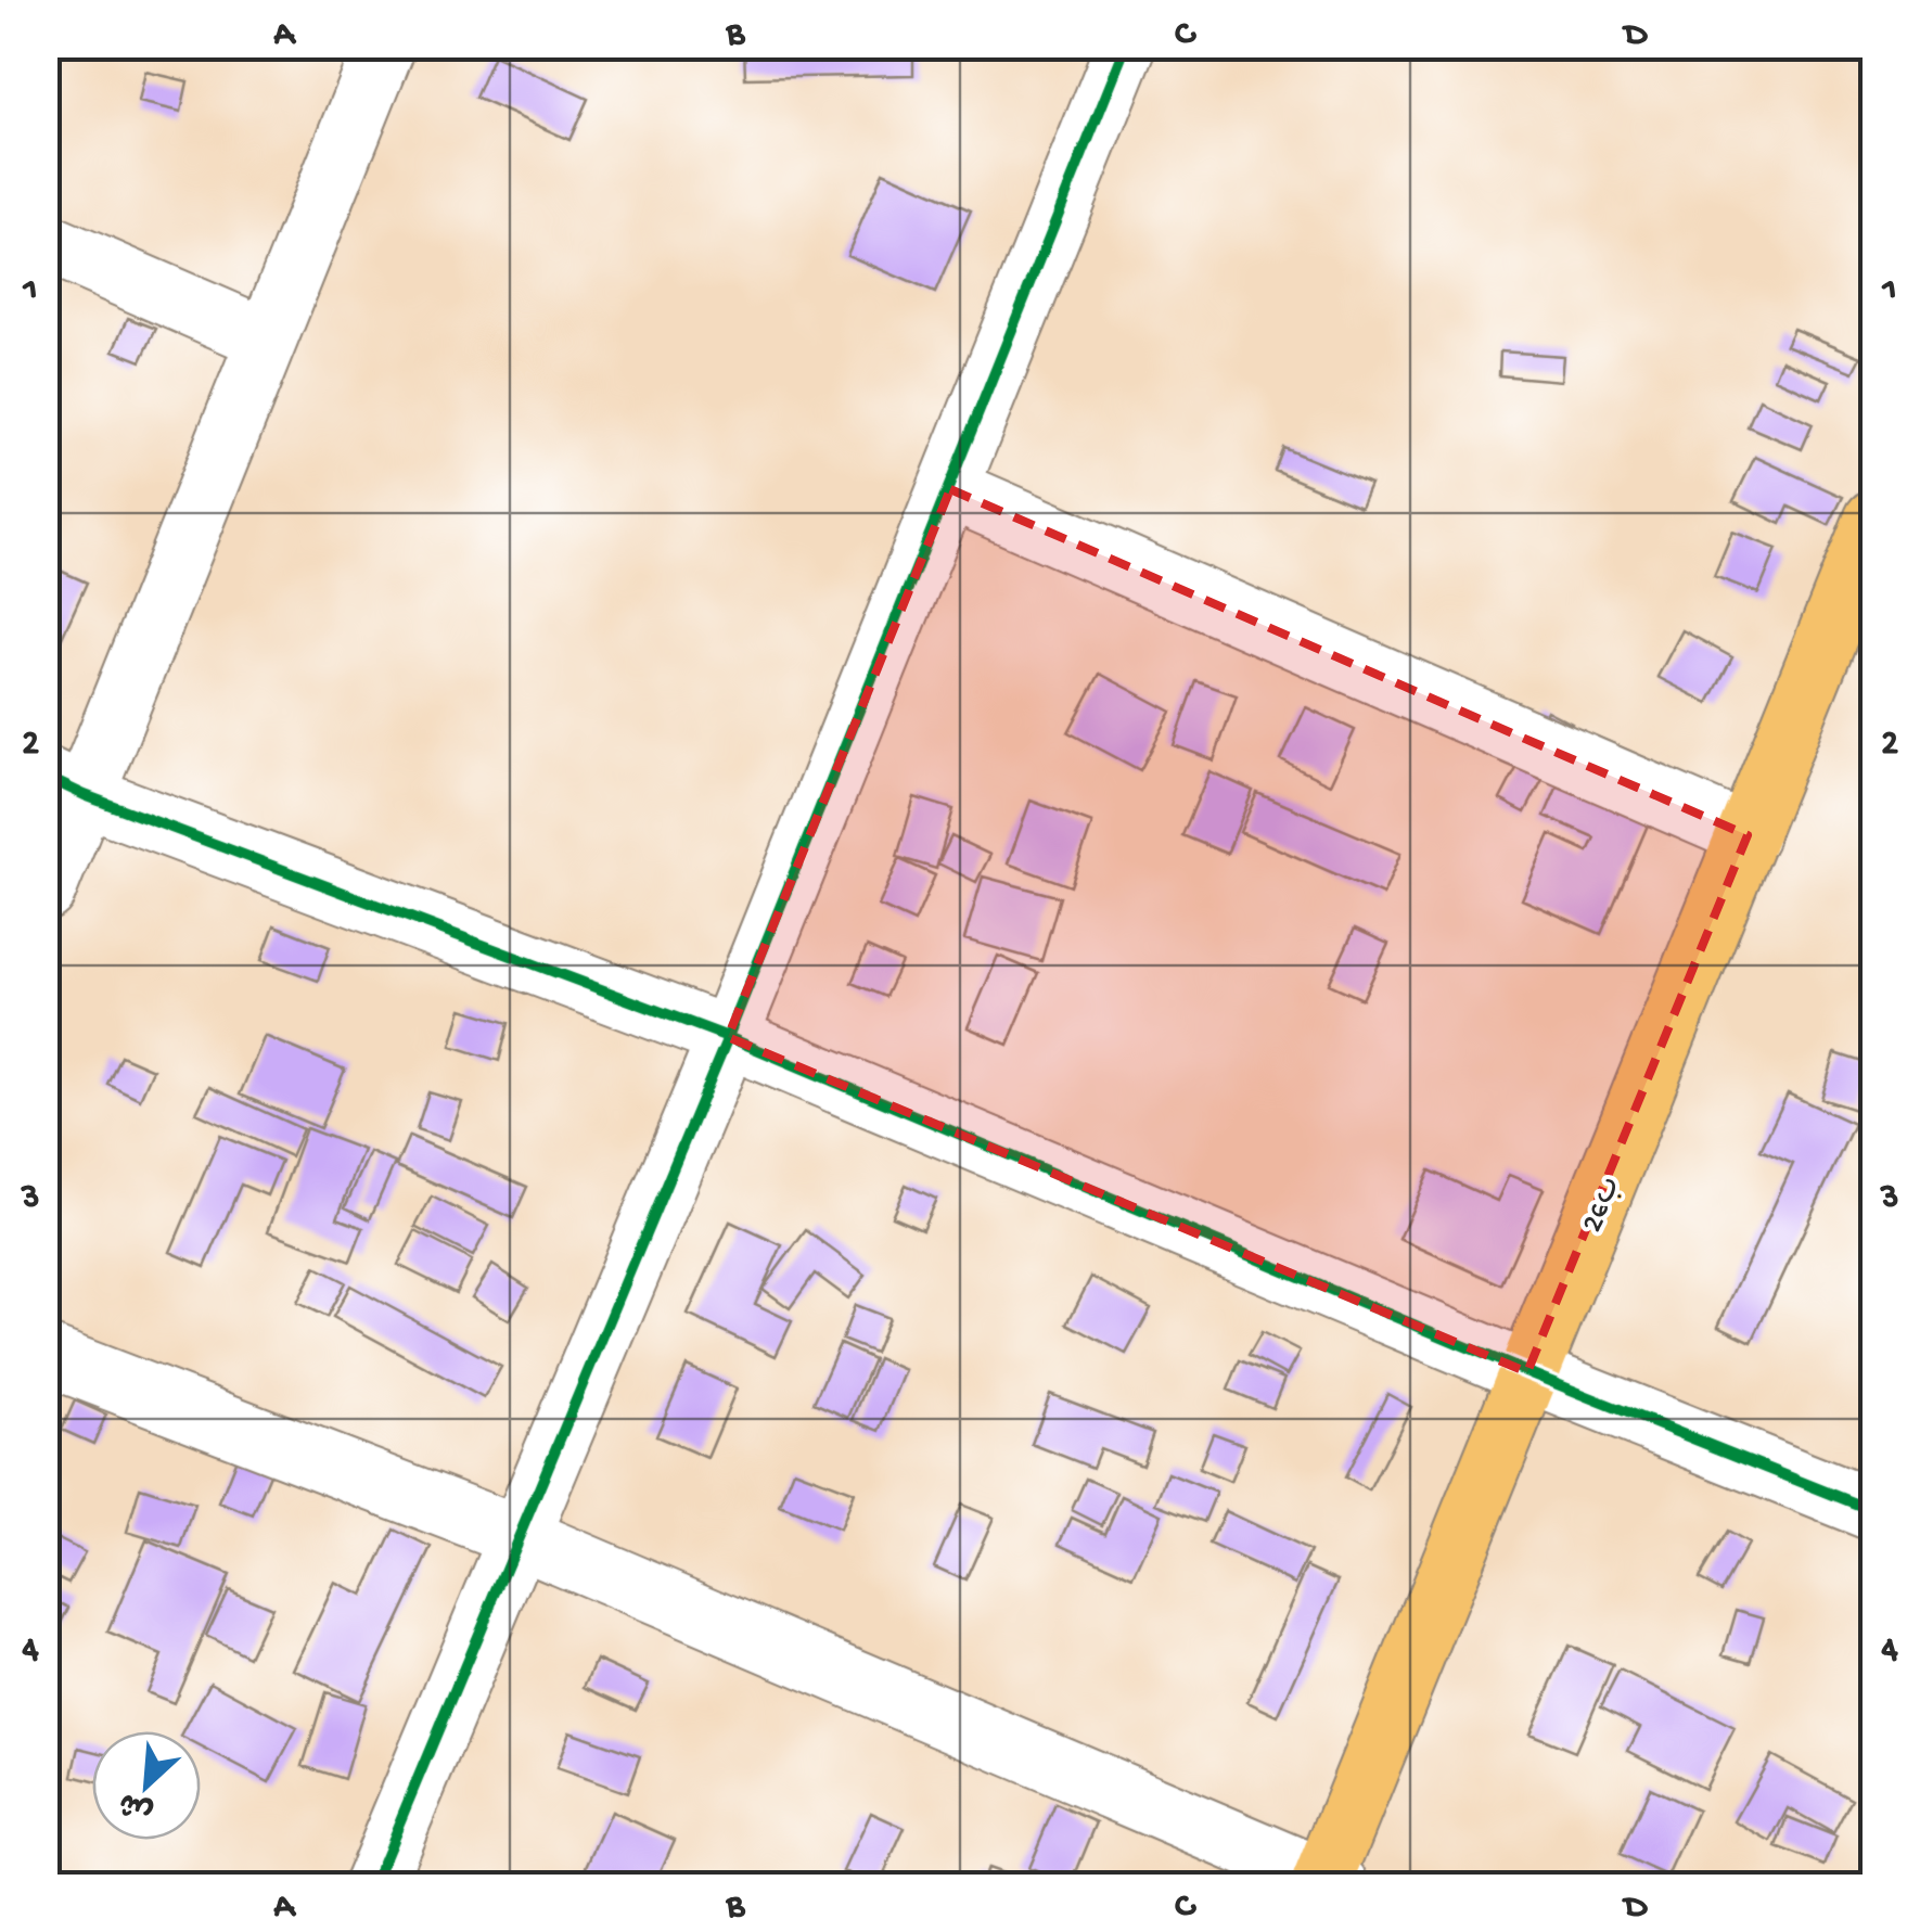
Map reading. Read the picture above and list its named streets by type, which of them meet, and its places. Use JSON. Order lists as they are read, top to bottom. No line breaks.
{"streets":{"highway":["26ب"]},"north":"bottom left","grid":{"columns":["A","B","C","D"],"rows":["1","2","3","4"]}}
